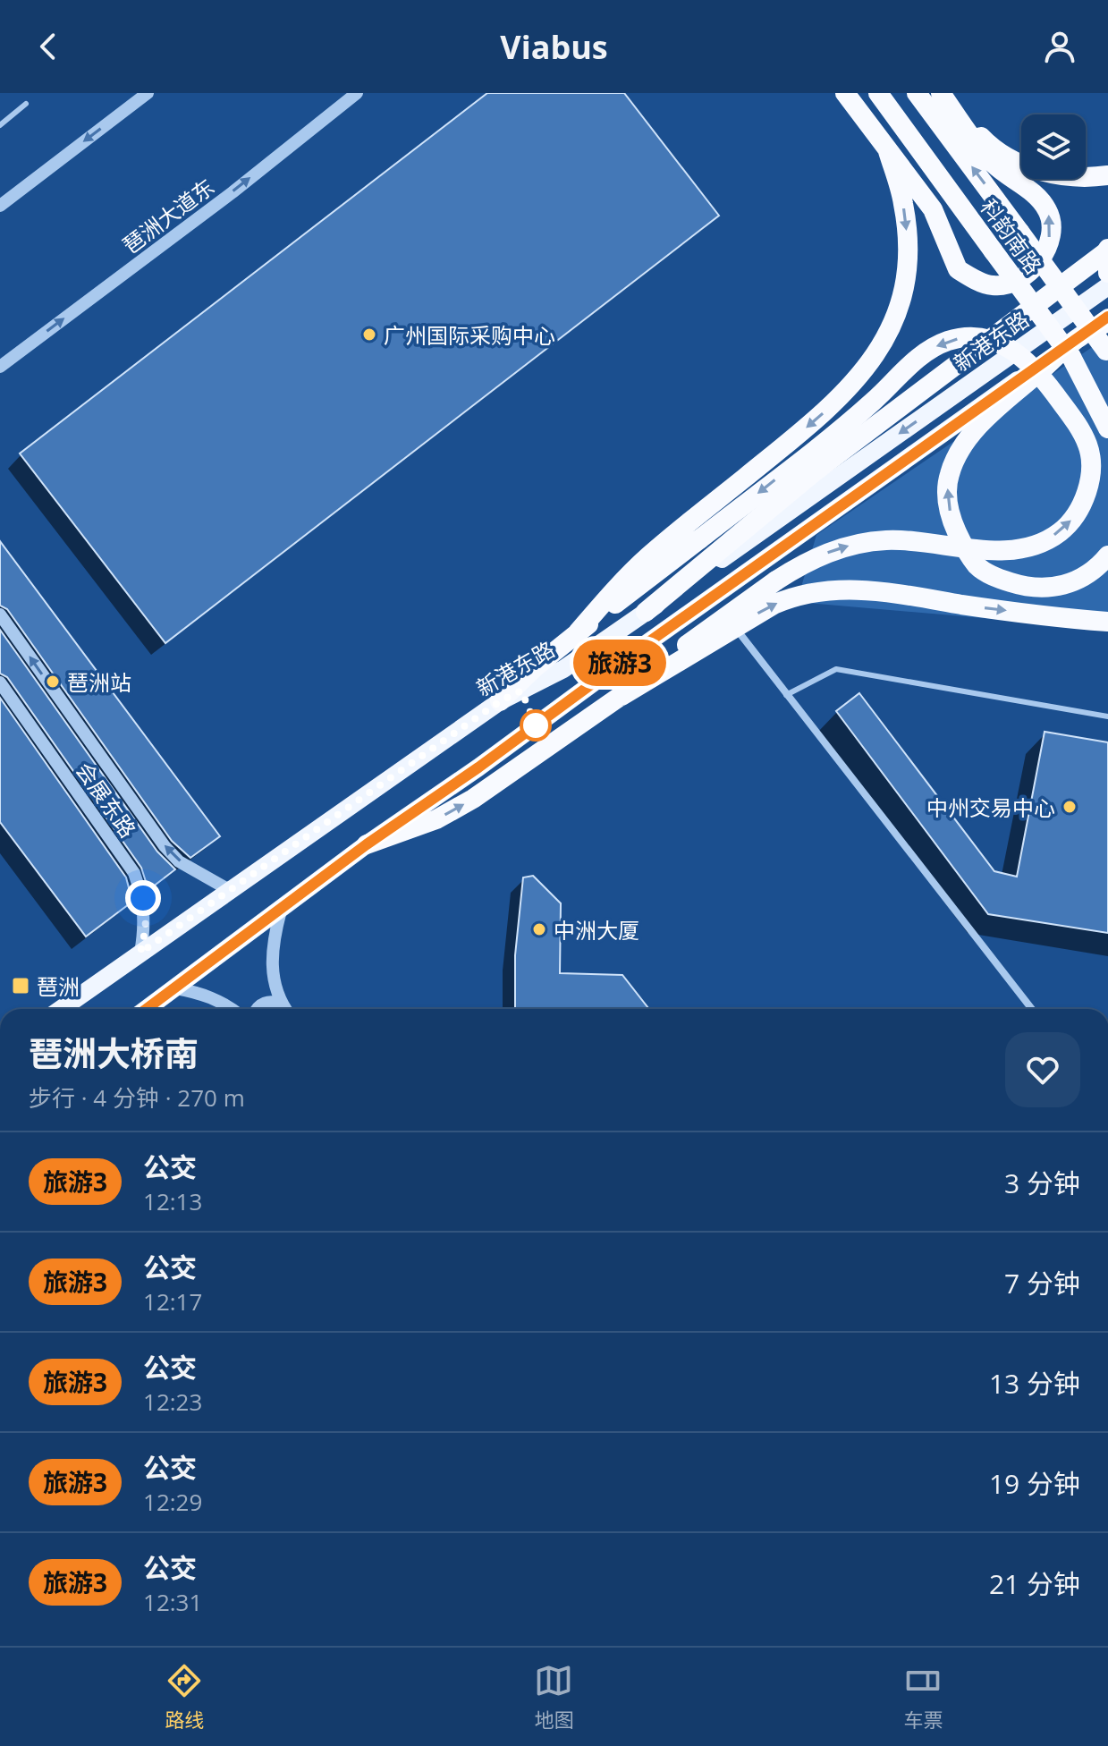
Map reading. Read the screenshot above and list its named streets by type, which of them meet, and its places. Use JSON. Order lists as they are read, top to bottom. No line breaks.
{"streets":{"highway":["科韵南路"],"main road":["新港东路"],"street":["琶洲大道东","会展东路"]},"crossings":[["新港东路","会展东路"]],"one_way":["琶洲大道东"],"places":{"other":["广州国际采购中心","琶洲站","中州交易中心","中洲大厦"],"transit":["琶洲"]},"lines":["bus line 旅游3"],"page":{"header":"Viabus","on_map":"旅游3","heading":["琶洲大桥南","步行 · 4 分钟 · 270 m"],"list":[{"mark":"旅游3","name":"公交","note":"12:13","value":"3 分钟"},{"mark":"旅游3","name":"公交","note":"12:17","value":"7 分钟"},{"mark":"旅游3","name":"公交","note":"12:23","value":"13 分钟"},{"mark":"旅游3","name":"公交","note":"12:29","value":"19 分钟"},{"mark":"旅游3","name":"公交","note":"12:31","value":"21 分钟"}],"tabs":["路线","地图","车票"]}}
